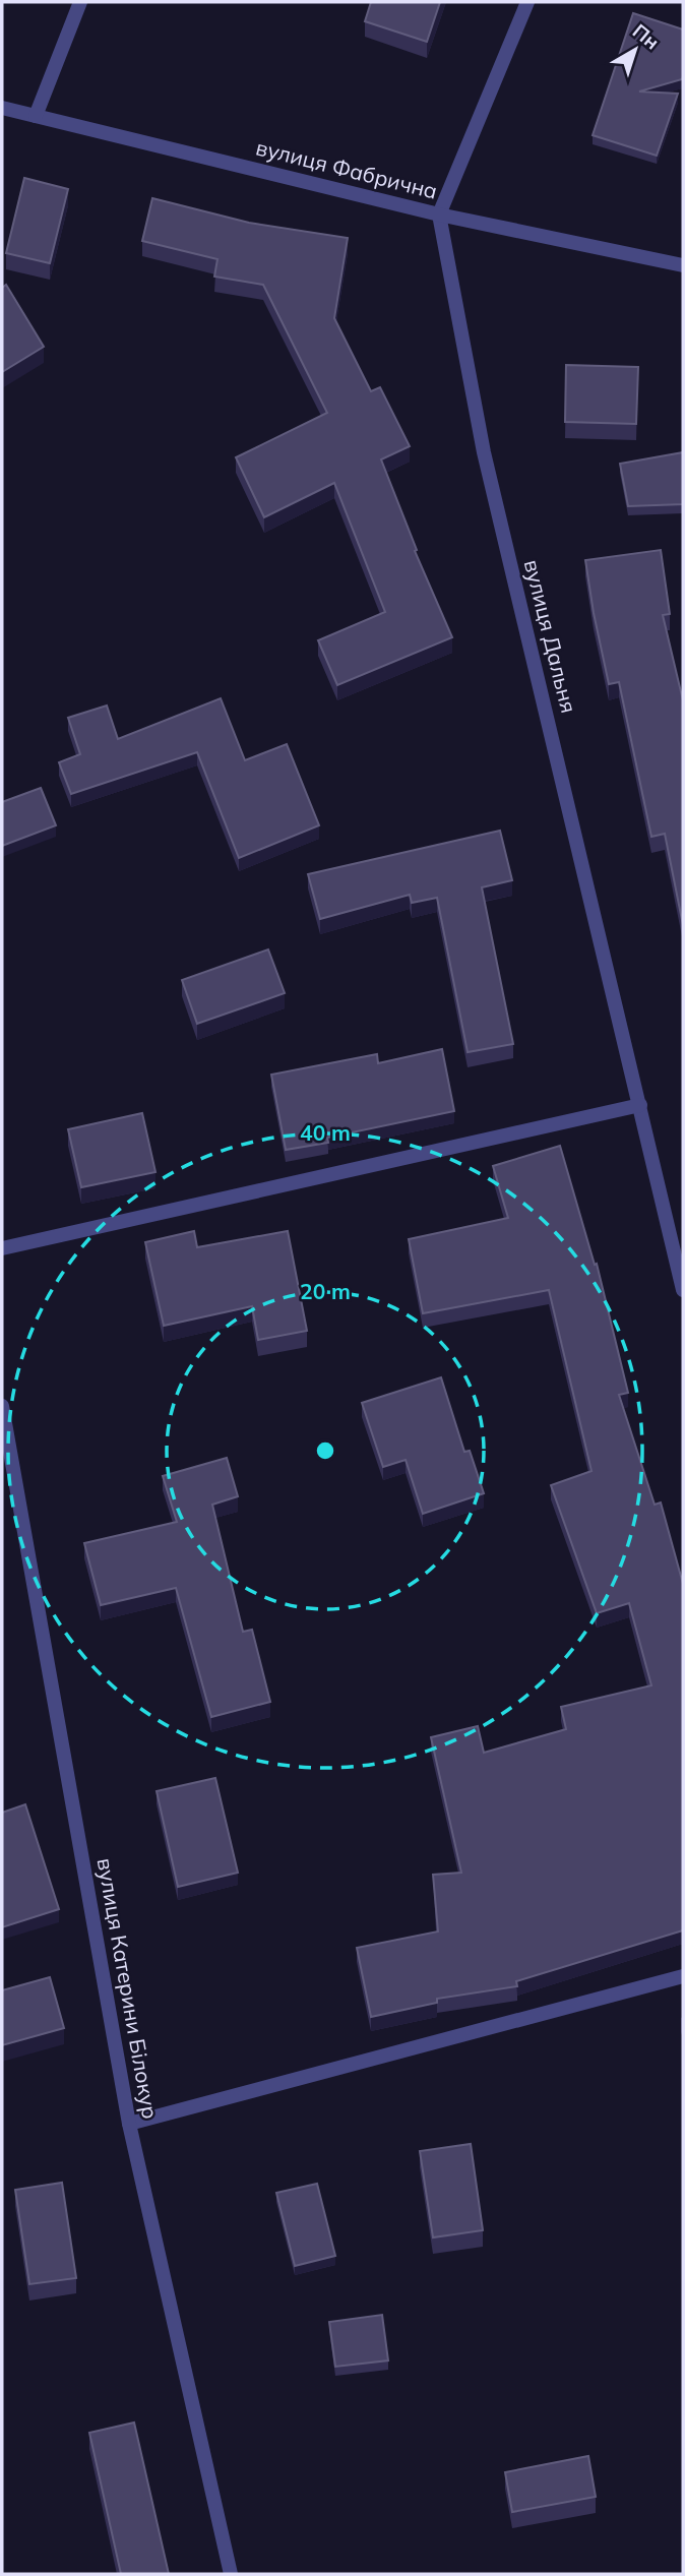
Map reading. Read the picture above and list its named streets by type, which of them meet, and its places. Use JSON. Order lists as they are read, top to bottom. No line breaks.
{"streets":{"street":["вулиця Фабрична","вулиця Дальня","вулиця Катерини Білокур"]},"crossings":[["вулиця Фабрична","вулиця Дальня"]],"north":"top right","rings":["40 m","20 m"]}
